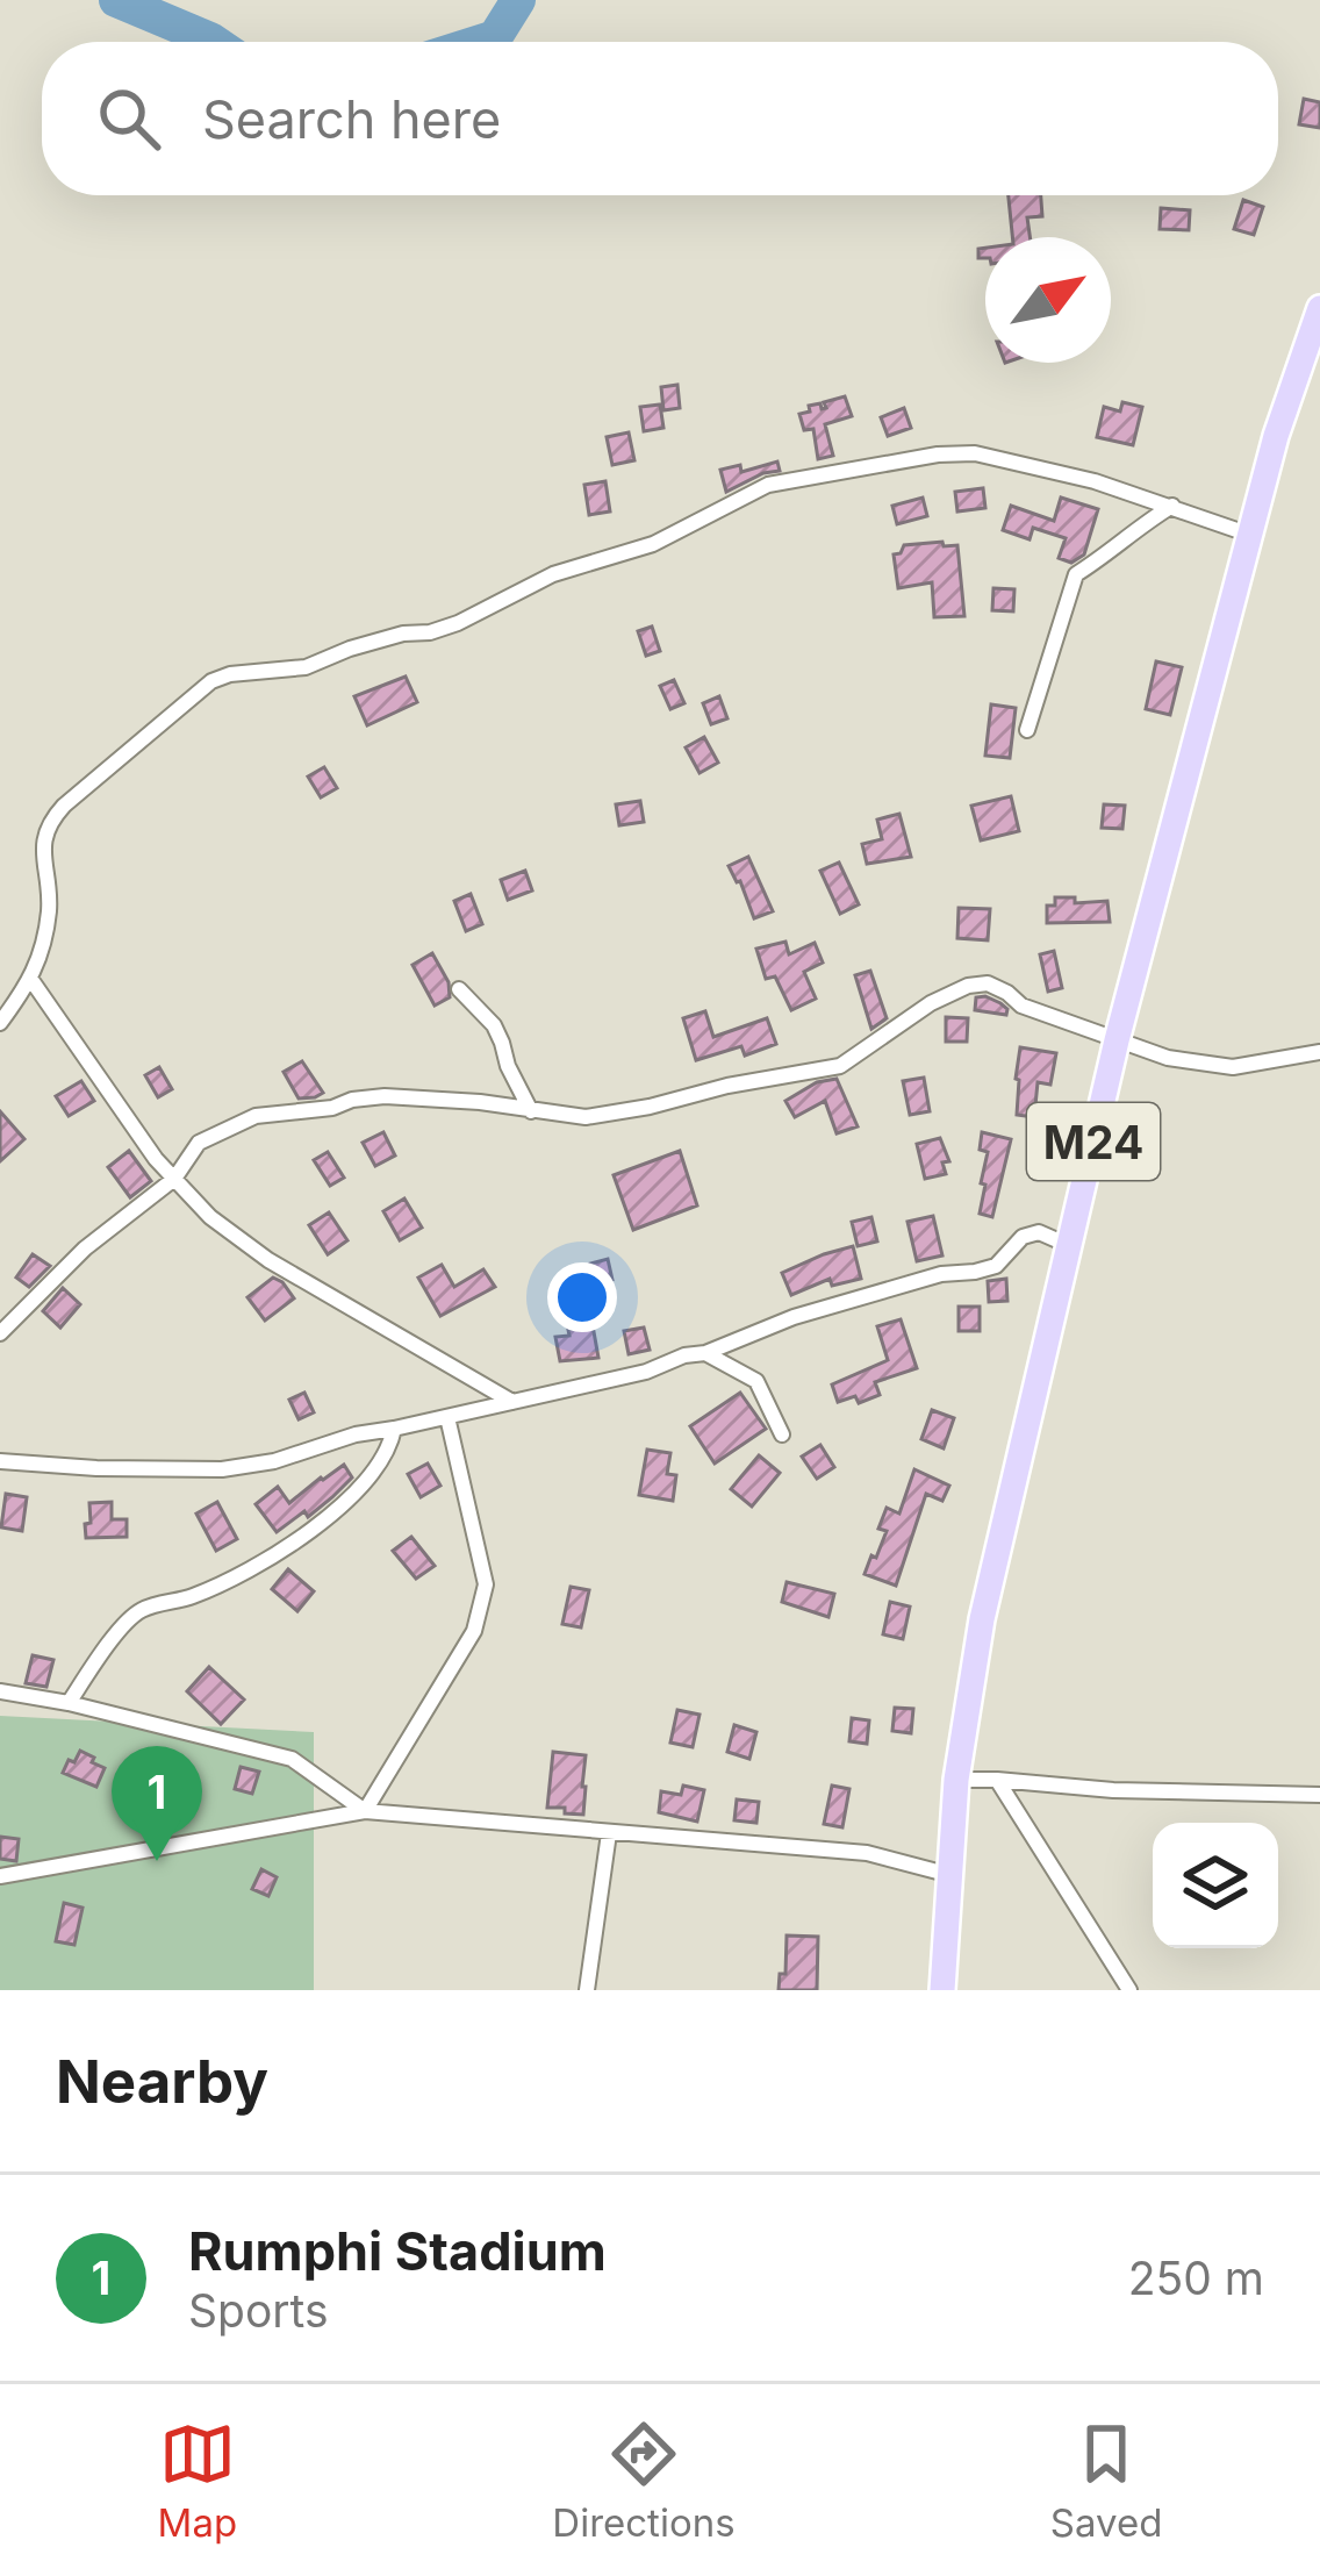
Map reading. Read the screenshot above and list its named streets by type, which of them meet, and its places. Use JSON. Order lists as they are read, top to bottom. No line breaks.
{"streets":{"main road":["M24"]},"north":"top right","page":{"search":"Search here","pins":"1","heading":"Nearby","list":[{"mark":"1","name":"Rumphi Stadium","note":"Sports","value":"250 m"}],"nav":["Map","Directions","Saved"]}}
